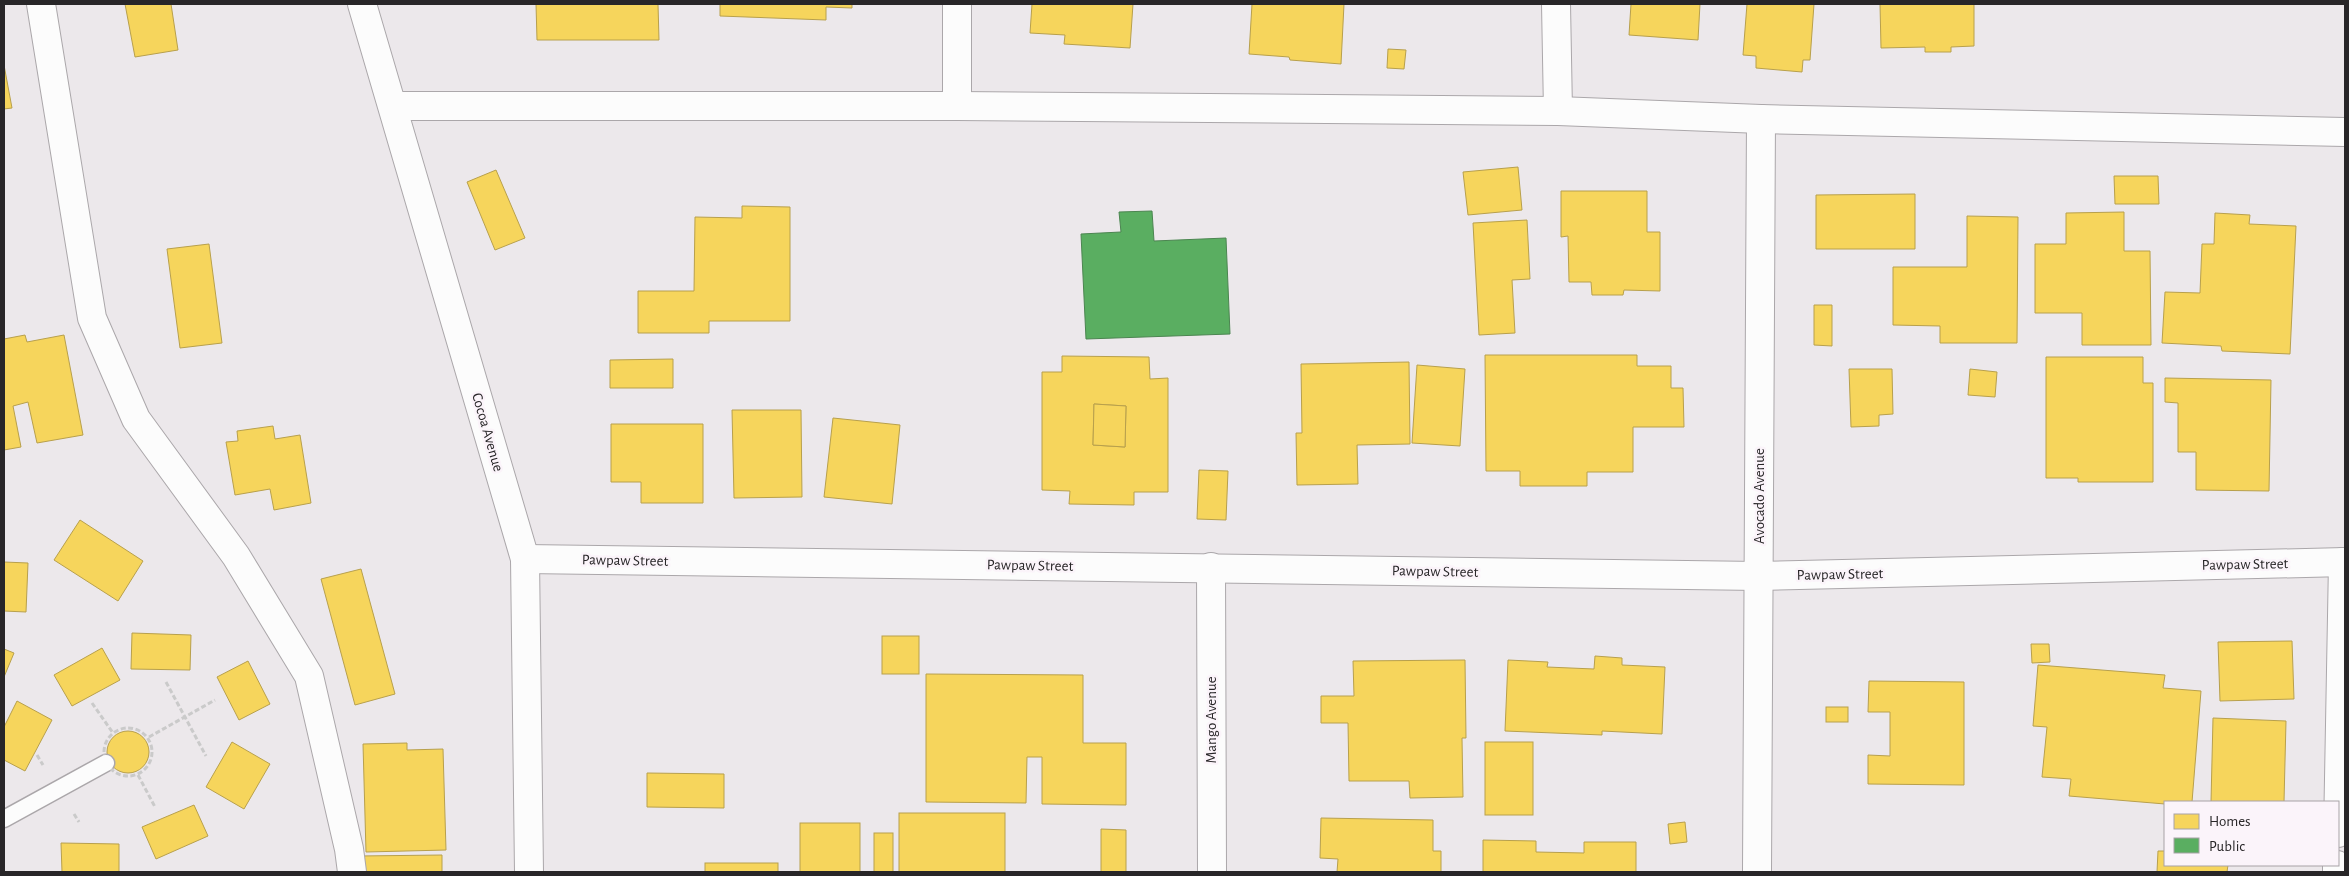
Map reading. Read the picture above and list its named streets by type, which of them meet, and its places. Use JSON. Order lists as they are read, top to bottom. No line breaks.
{"streets":{"street":["Cocoa Avenue","Avocado Avenue","Pawpaw Street","Mango Avenue"]},"crossings":[["Cocoa Avenue","Pawpaw Street"],["Avocado Avenue","Pawpaw Street"],["Pawpaw Street","Mango Avenue"]],"legend":["Homes","Public"]}
